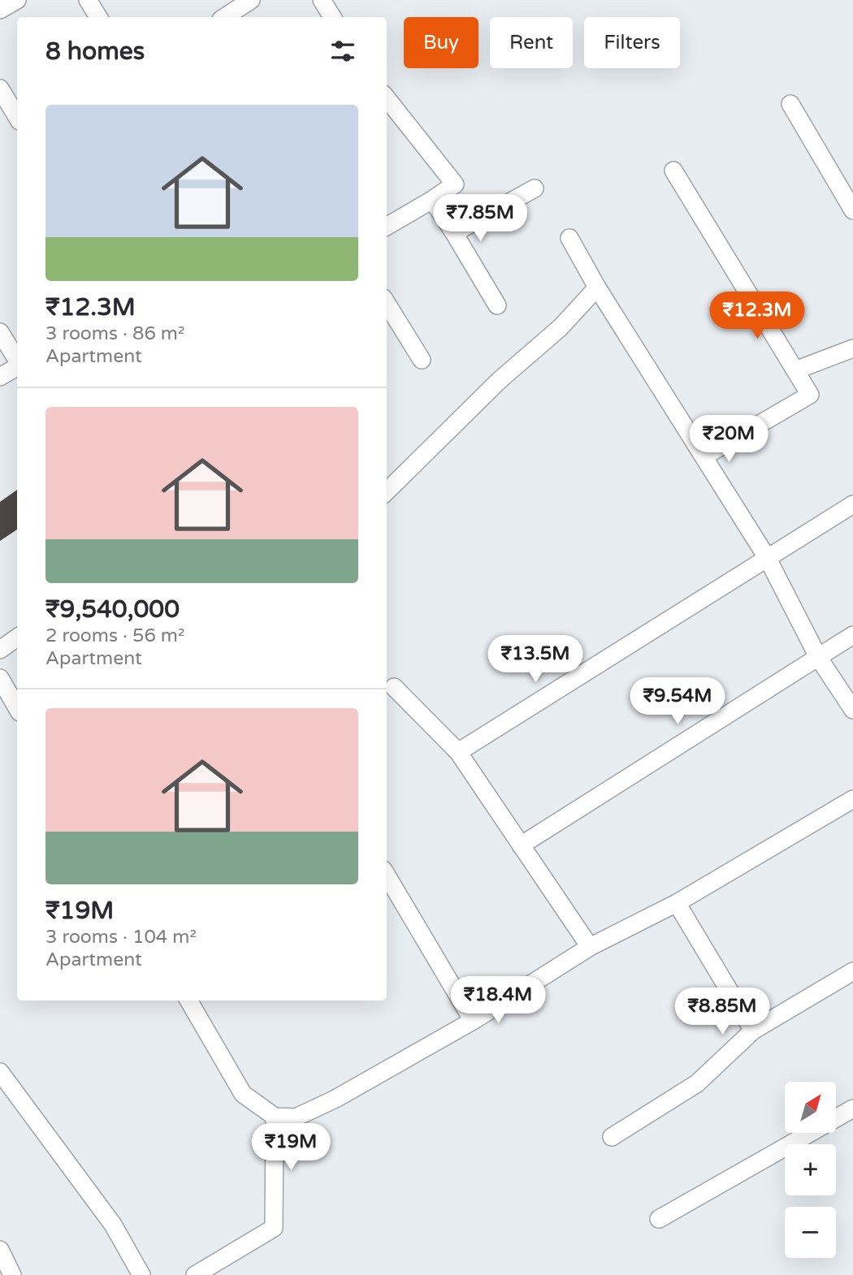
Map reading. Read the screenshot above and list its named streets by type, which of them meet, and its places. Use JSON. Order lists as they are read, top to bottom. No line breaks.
{"north":"top right","page":{"chip":["Buy","Rent","Filters"],"heading":"8 homes","list":[{"name":"₹12.3M","note":"3 rooms · 86 m² · Apartment"},{"name":"₹9,540,000","note":"2 rooms · 56 m² · Apartment"},{"name":"₹19M","note":"3 rooms · 104 m² · Apartment"}],"price":["₹7.85M","₹12.3M","₹20M","₹13.5M","₹9.54M","₹18.4M","₹8.85M","₹19M"],"map_buttons":["+","−"]}}
